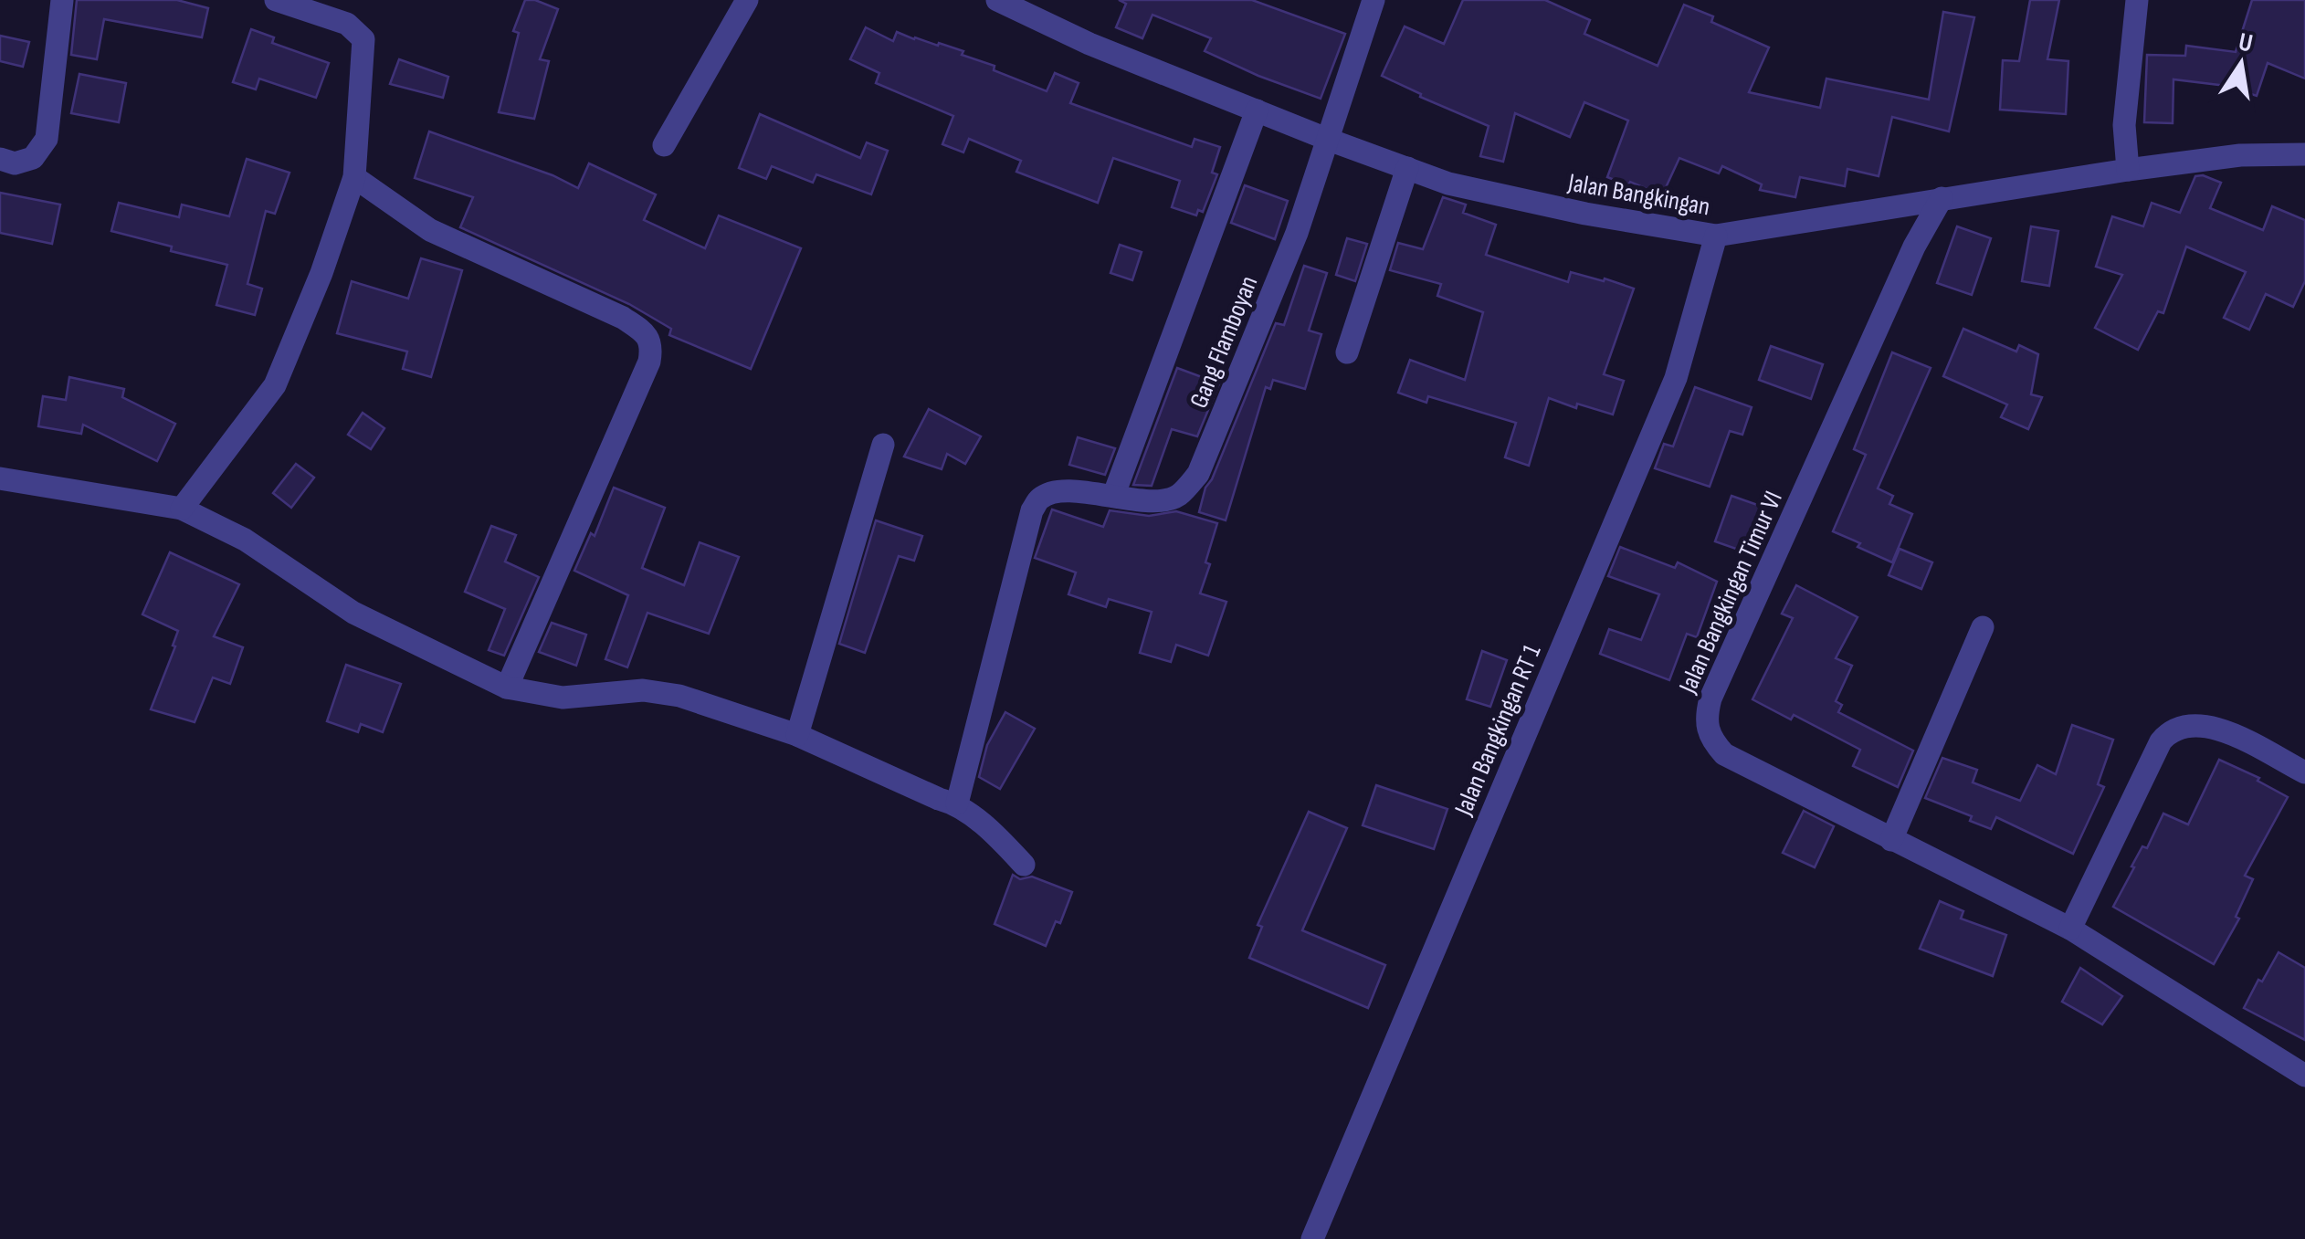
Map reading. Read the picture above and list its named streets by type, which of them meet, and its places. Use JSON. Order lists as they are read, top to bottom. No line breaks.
{"streets":{"street":["Jalan Bangkingan","Gang Flamboyan","Jalan Bangkingan Timur VI","Jalan Bangkingan RT 1"]},"crossings":[["Jalan Bangkingan","Gang Flamboyan"],["Jalan Bangkingan","Jalan Bangkingan Timur VI"],["Jalan Bangkingan","Jalan Bangkingan RT 1"]],"north":"top"}
